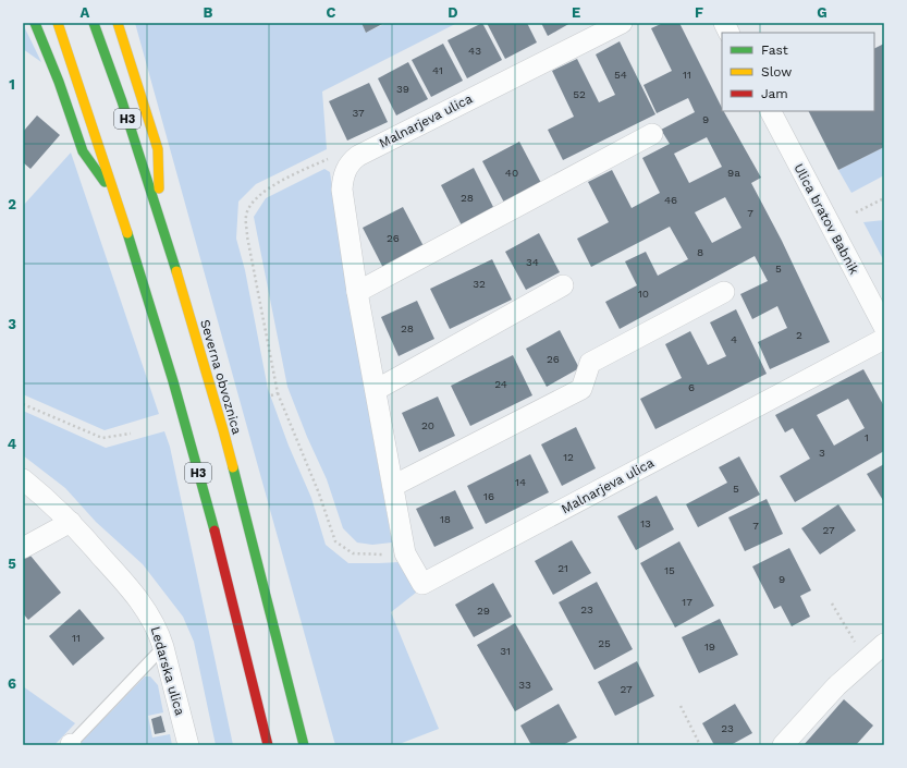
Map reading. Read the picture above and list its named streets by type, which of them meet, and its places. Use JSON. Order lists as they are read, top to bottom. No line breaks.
{"streets":{"highway":["H3","Severna obvoznica"],"street":["Malnarjeva ulica","Ulica bratov Babnik","Ledarska ulica"]},"house_numbers":["43","41","54","11","39","52","37","9","40","9a","28","46","7","26","8","34","5","32","10","28","2","4","26","24","6","20","1","3","12","14","5","16","18","13","7","27","21","15","9","17","23","29","11","25","19","31","33","27","23"],"legend":["Fast","Slow","Jam"],"grid":{"columns":["A","B","C","D","E","F","G"],"rows":["1","2","3","4","5","6"]}}
